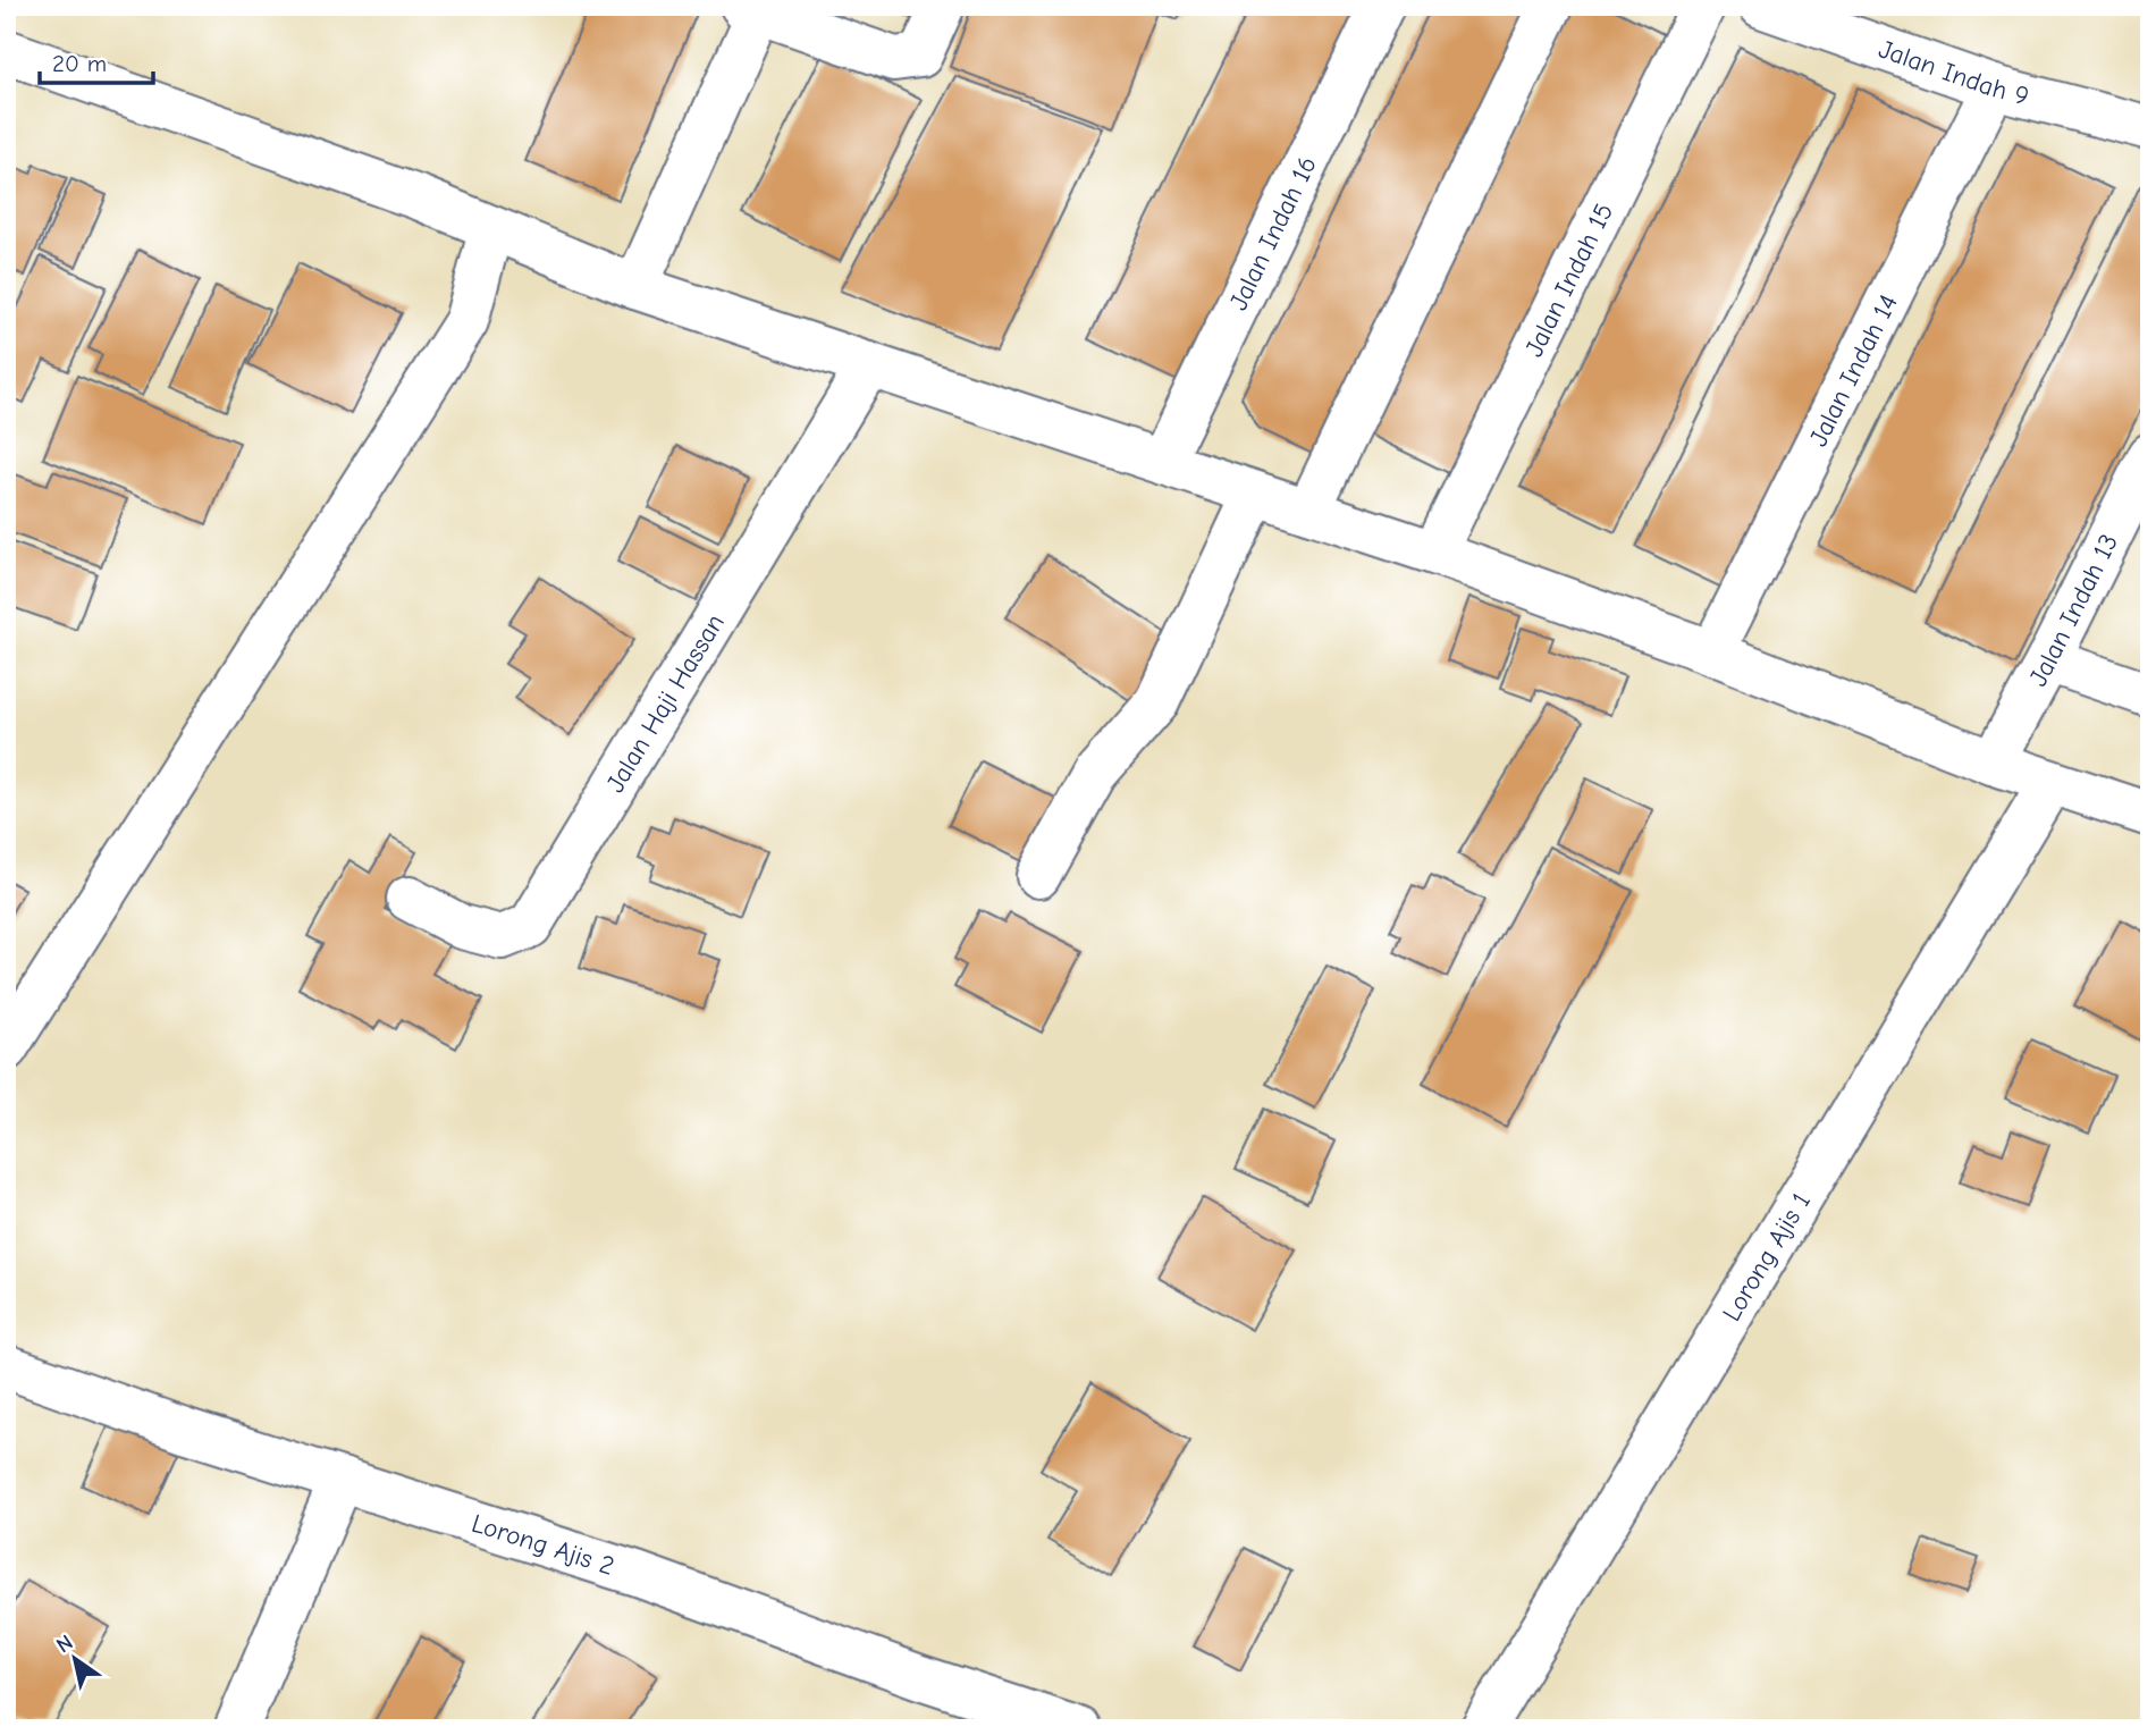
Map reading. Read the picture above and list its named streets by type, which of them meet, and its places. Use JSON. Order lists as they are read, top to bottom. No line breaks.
{"streets":{"street":["Jalan Indah 9","Jalan Indah 16","Jalan Indah 15","Jalan Indah 14","Jalan Indah 13","Jalan Haji Hassan","Lorong Ajis 1","Lorong Ajis 2"]},"crossings":[["Jalan Indah 9","Jalan Indah 14"]],"scale_bar":"20 m","north":"top left"}
